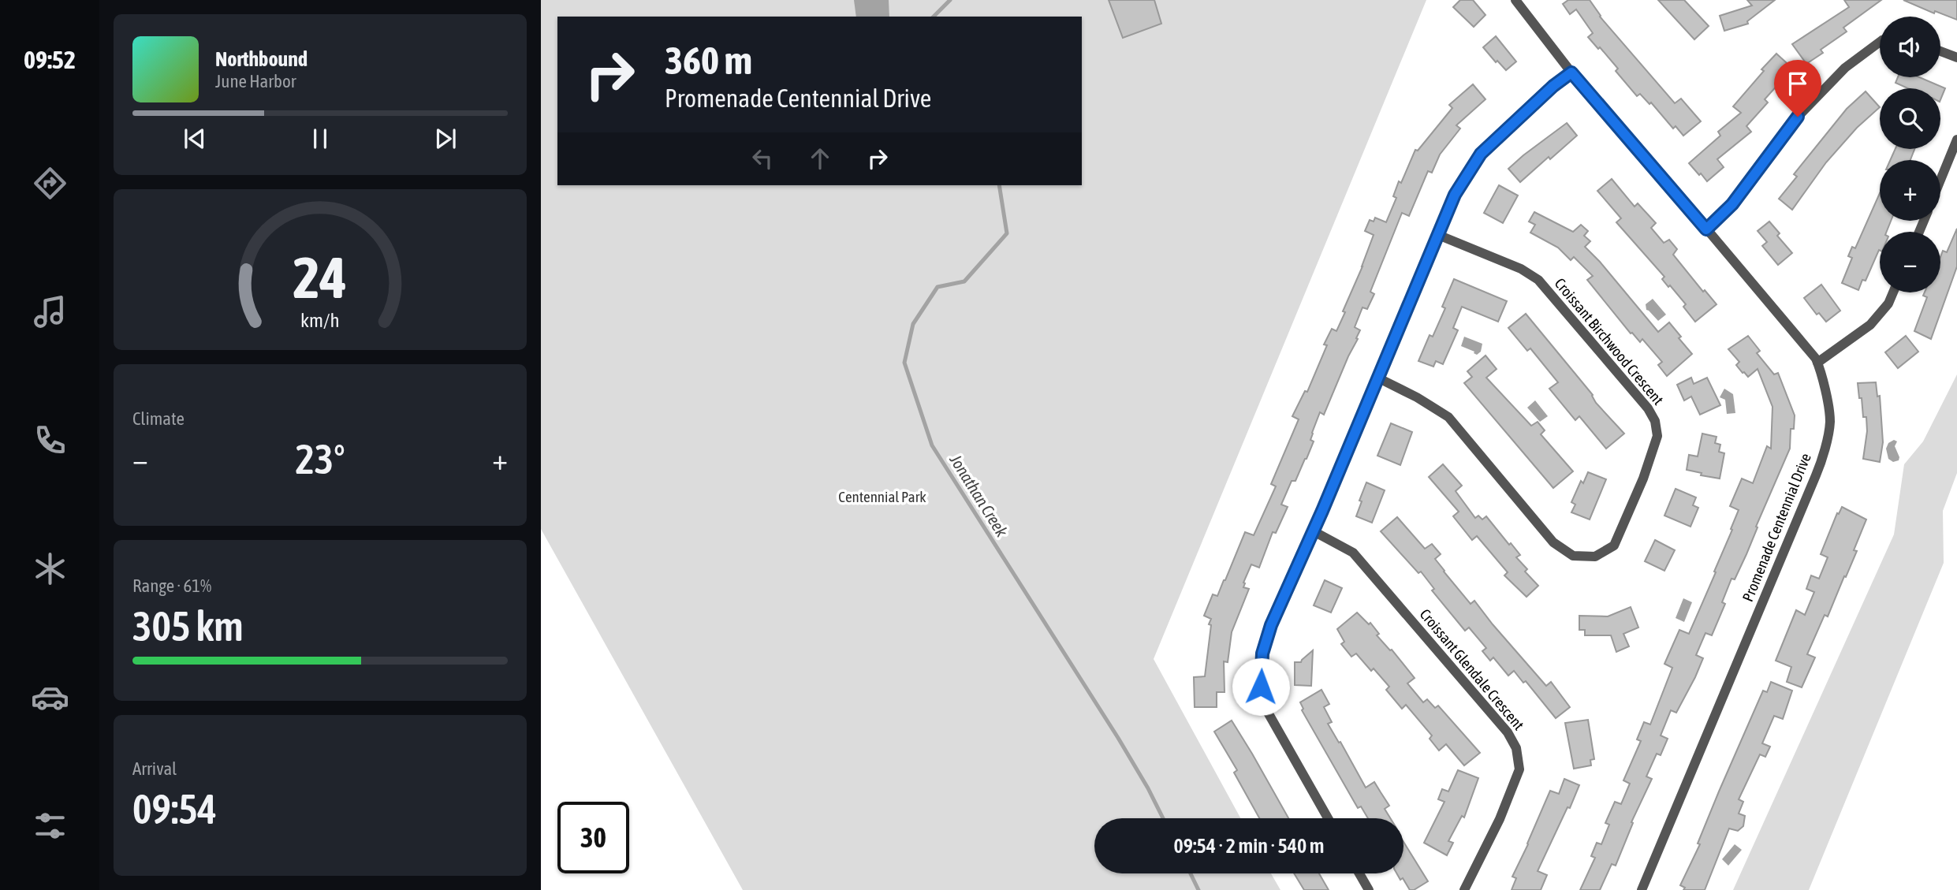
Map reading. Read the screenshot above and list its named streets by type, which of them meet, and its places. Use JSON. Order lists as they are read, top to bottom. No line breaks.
{"streets":{"street":["Croissant Birchwood Crescent","Promenade Centennial Drive","Croissant Glendale Crescent"]},"water":["Jonathan Creek"],"parks":["Centennial Park"],"page":{"tabs":"09:52","map_buttons":["+","−"],"turn":["360 m","Promenade Centennial Drive"],"song":["Northbound","June Harbor"],"tile":["Climate",["Range · 61%","305 km"],["Arrival","09:54"]],"heat":["−","23°","+"],"limit":"30","trip":"09:54 · 2 min · 540 m","gauge":["24","km/h"]}}
